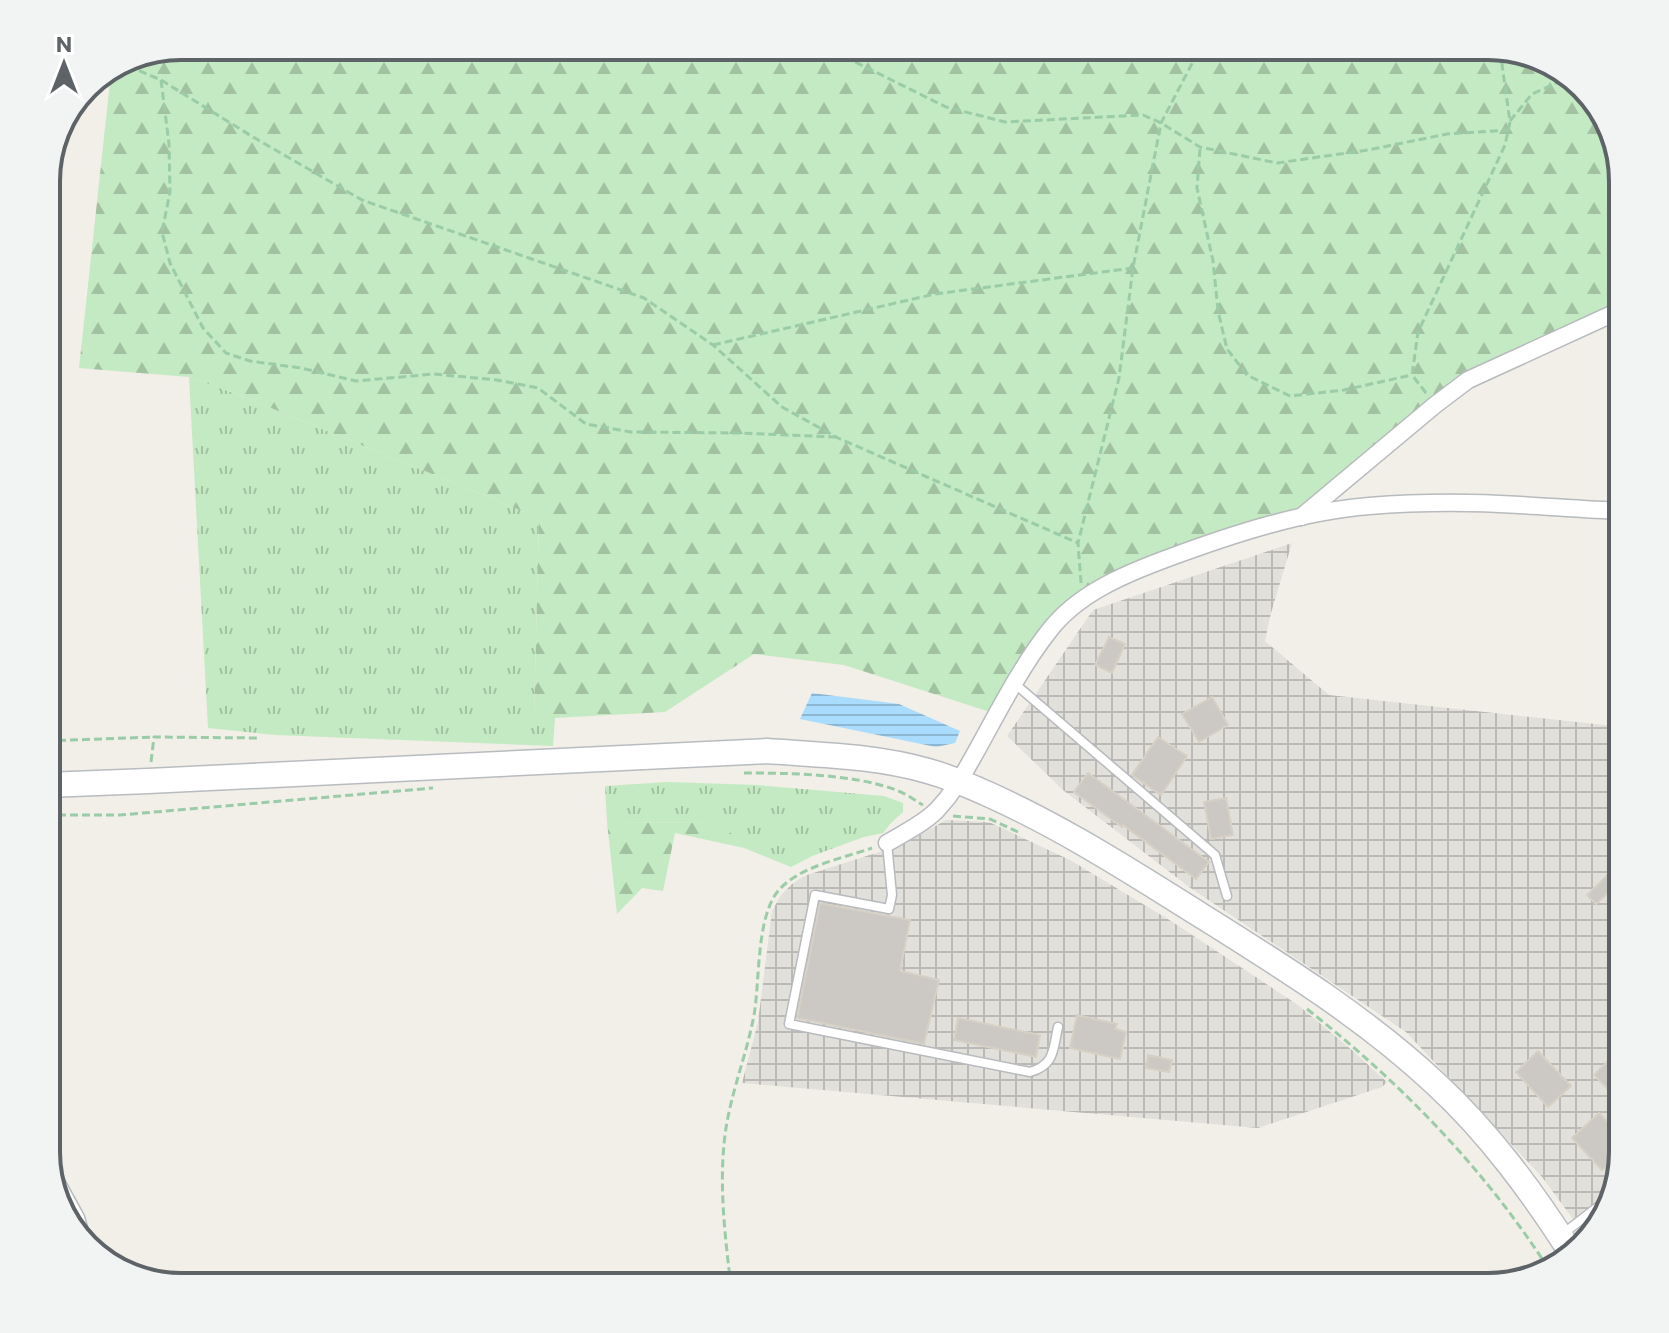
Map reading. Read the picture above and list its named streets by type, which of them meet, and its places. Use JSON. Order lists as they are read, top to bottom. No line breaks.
{"north":"top"}
